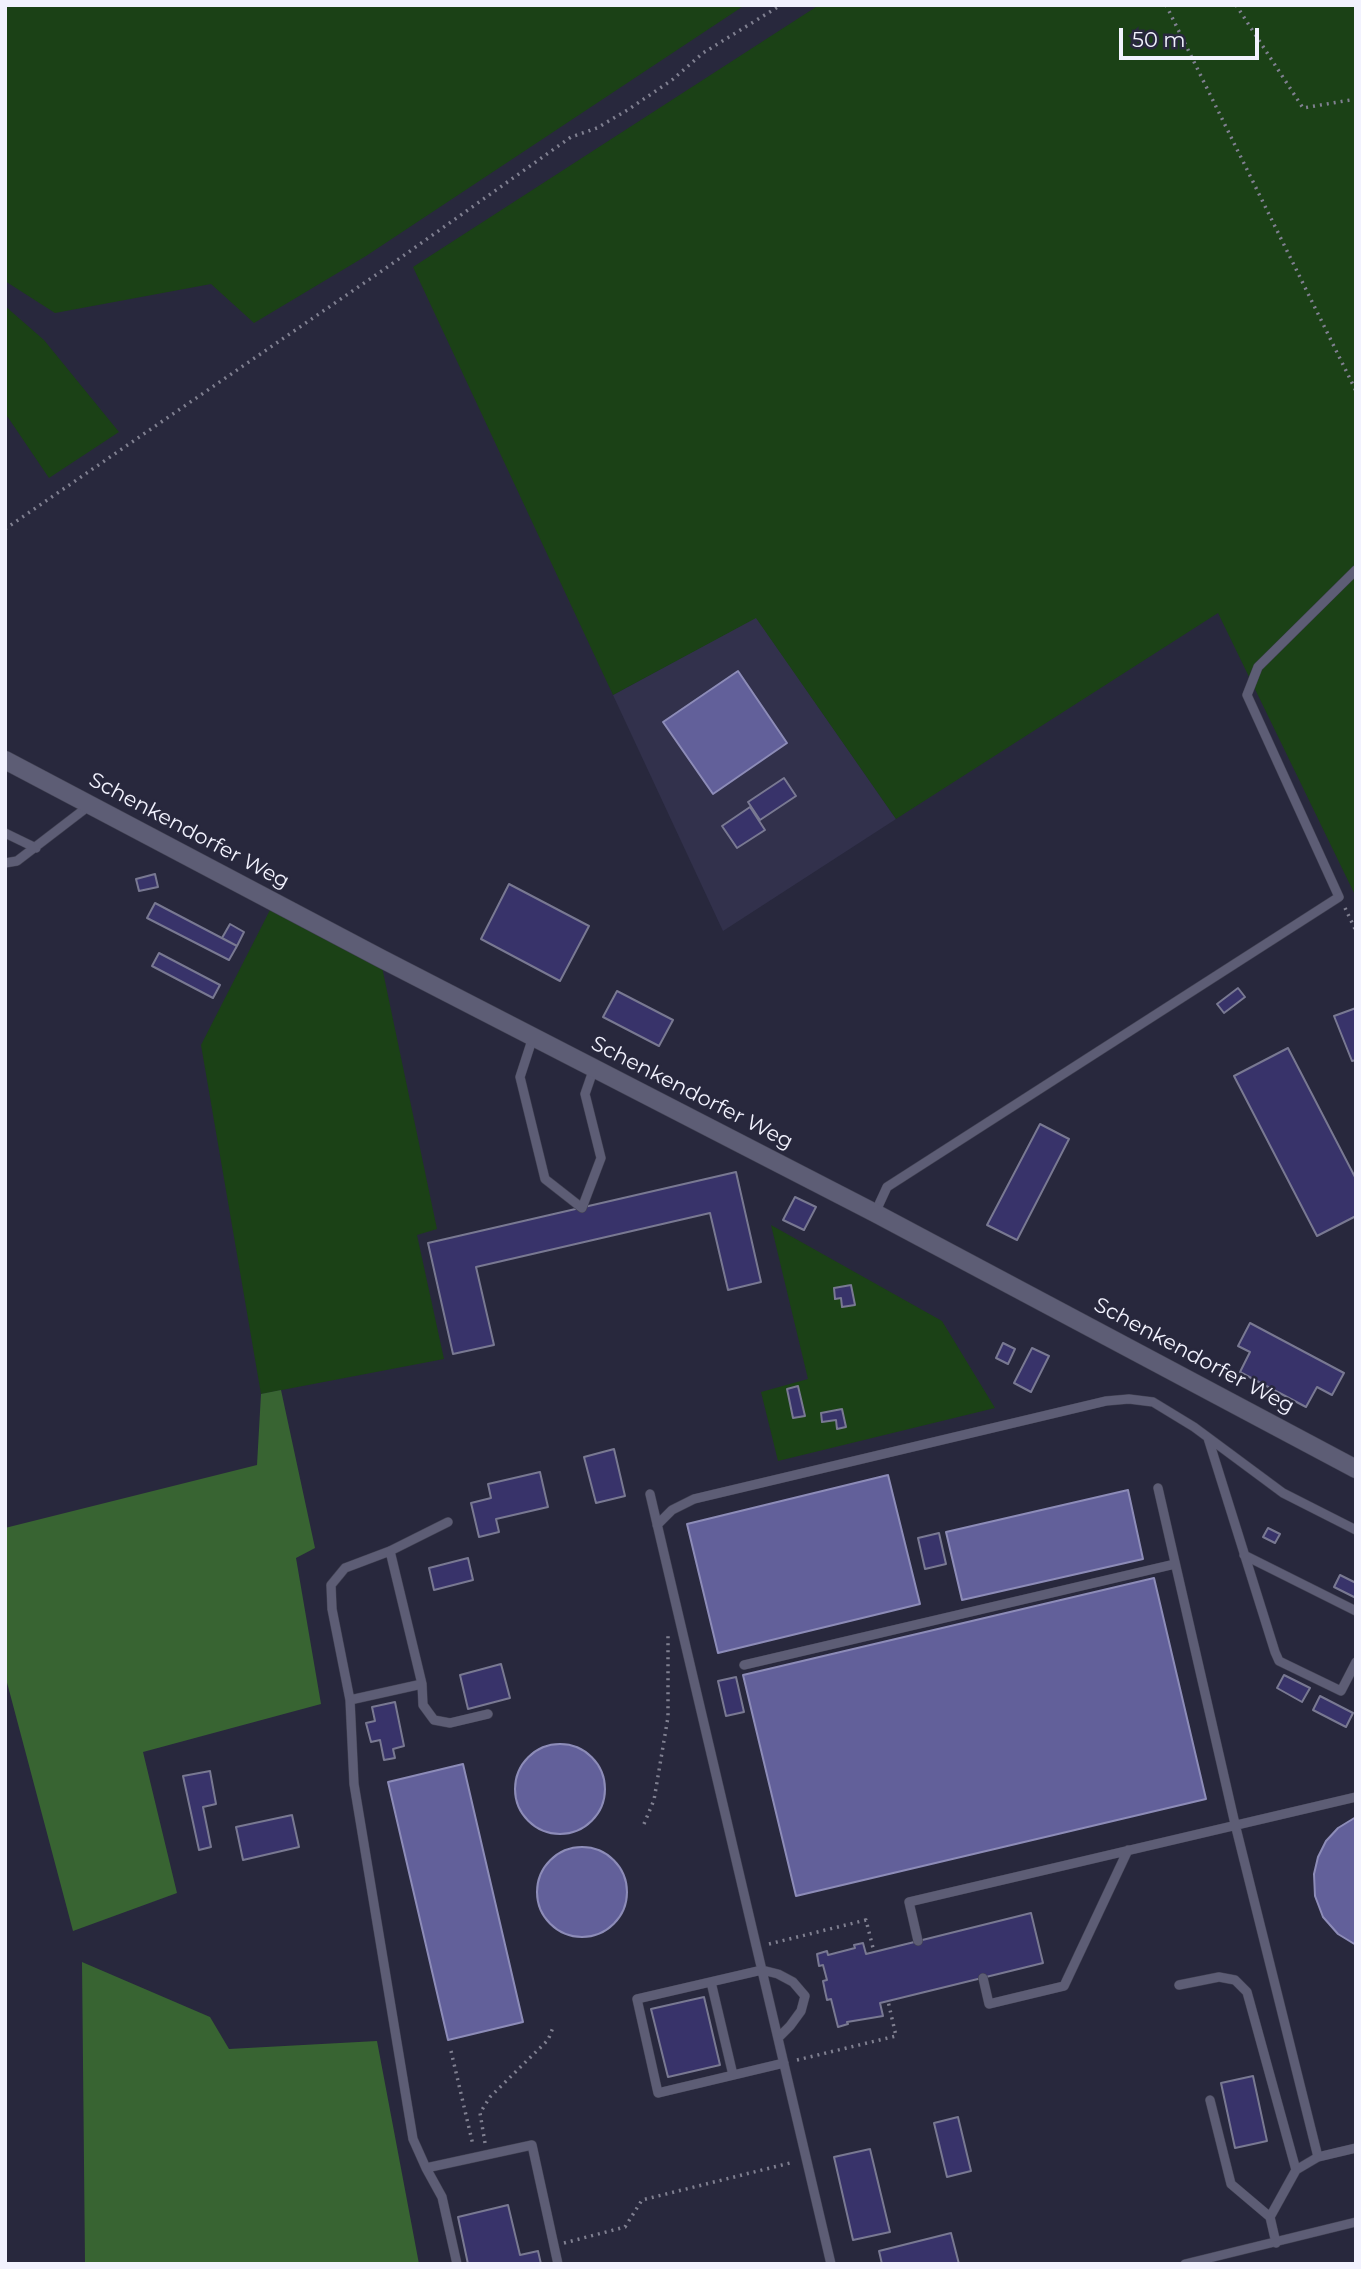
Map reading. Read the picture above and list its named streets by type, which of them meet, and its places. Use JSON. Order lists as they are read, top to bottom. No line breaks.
{"streets":{"street":["Schenkendorfer Weg"]},"scale_bar":"50 m"}
